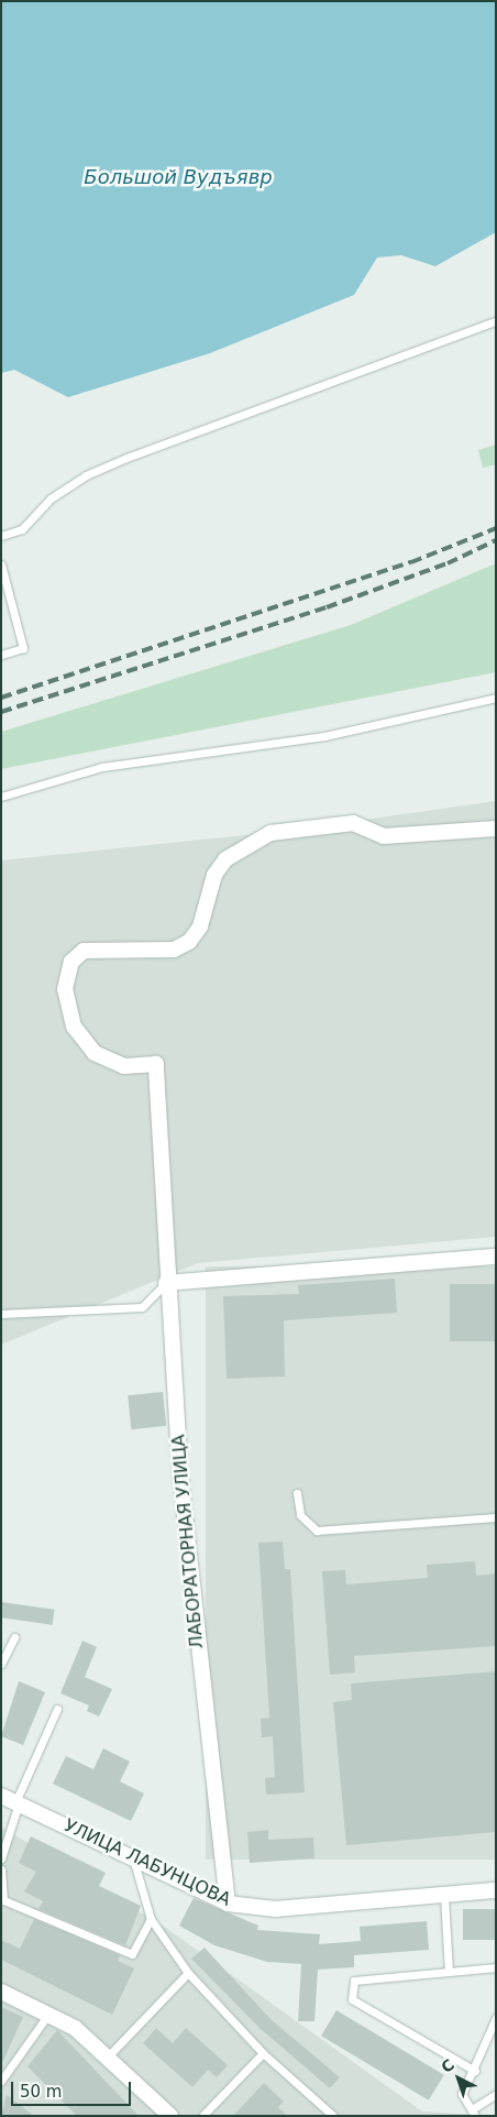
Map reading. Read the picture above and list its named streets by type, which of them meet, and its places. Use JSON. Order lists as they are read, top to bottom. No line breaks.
{"streets":{"street":["ЛАБОРАТОРНАЯ УЛИЦА","УЛИЦА ЛАБУНЦОВА"]},"crossings":[["ЛАБОРАТОРНАЯ УЛИЦА","УЛИЦА ЛАБУНЦОВА"]],"water":["Большой Вудъявр"],"scale_bar":"50 m","north":"top left"}
